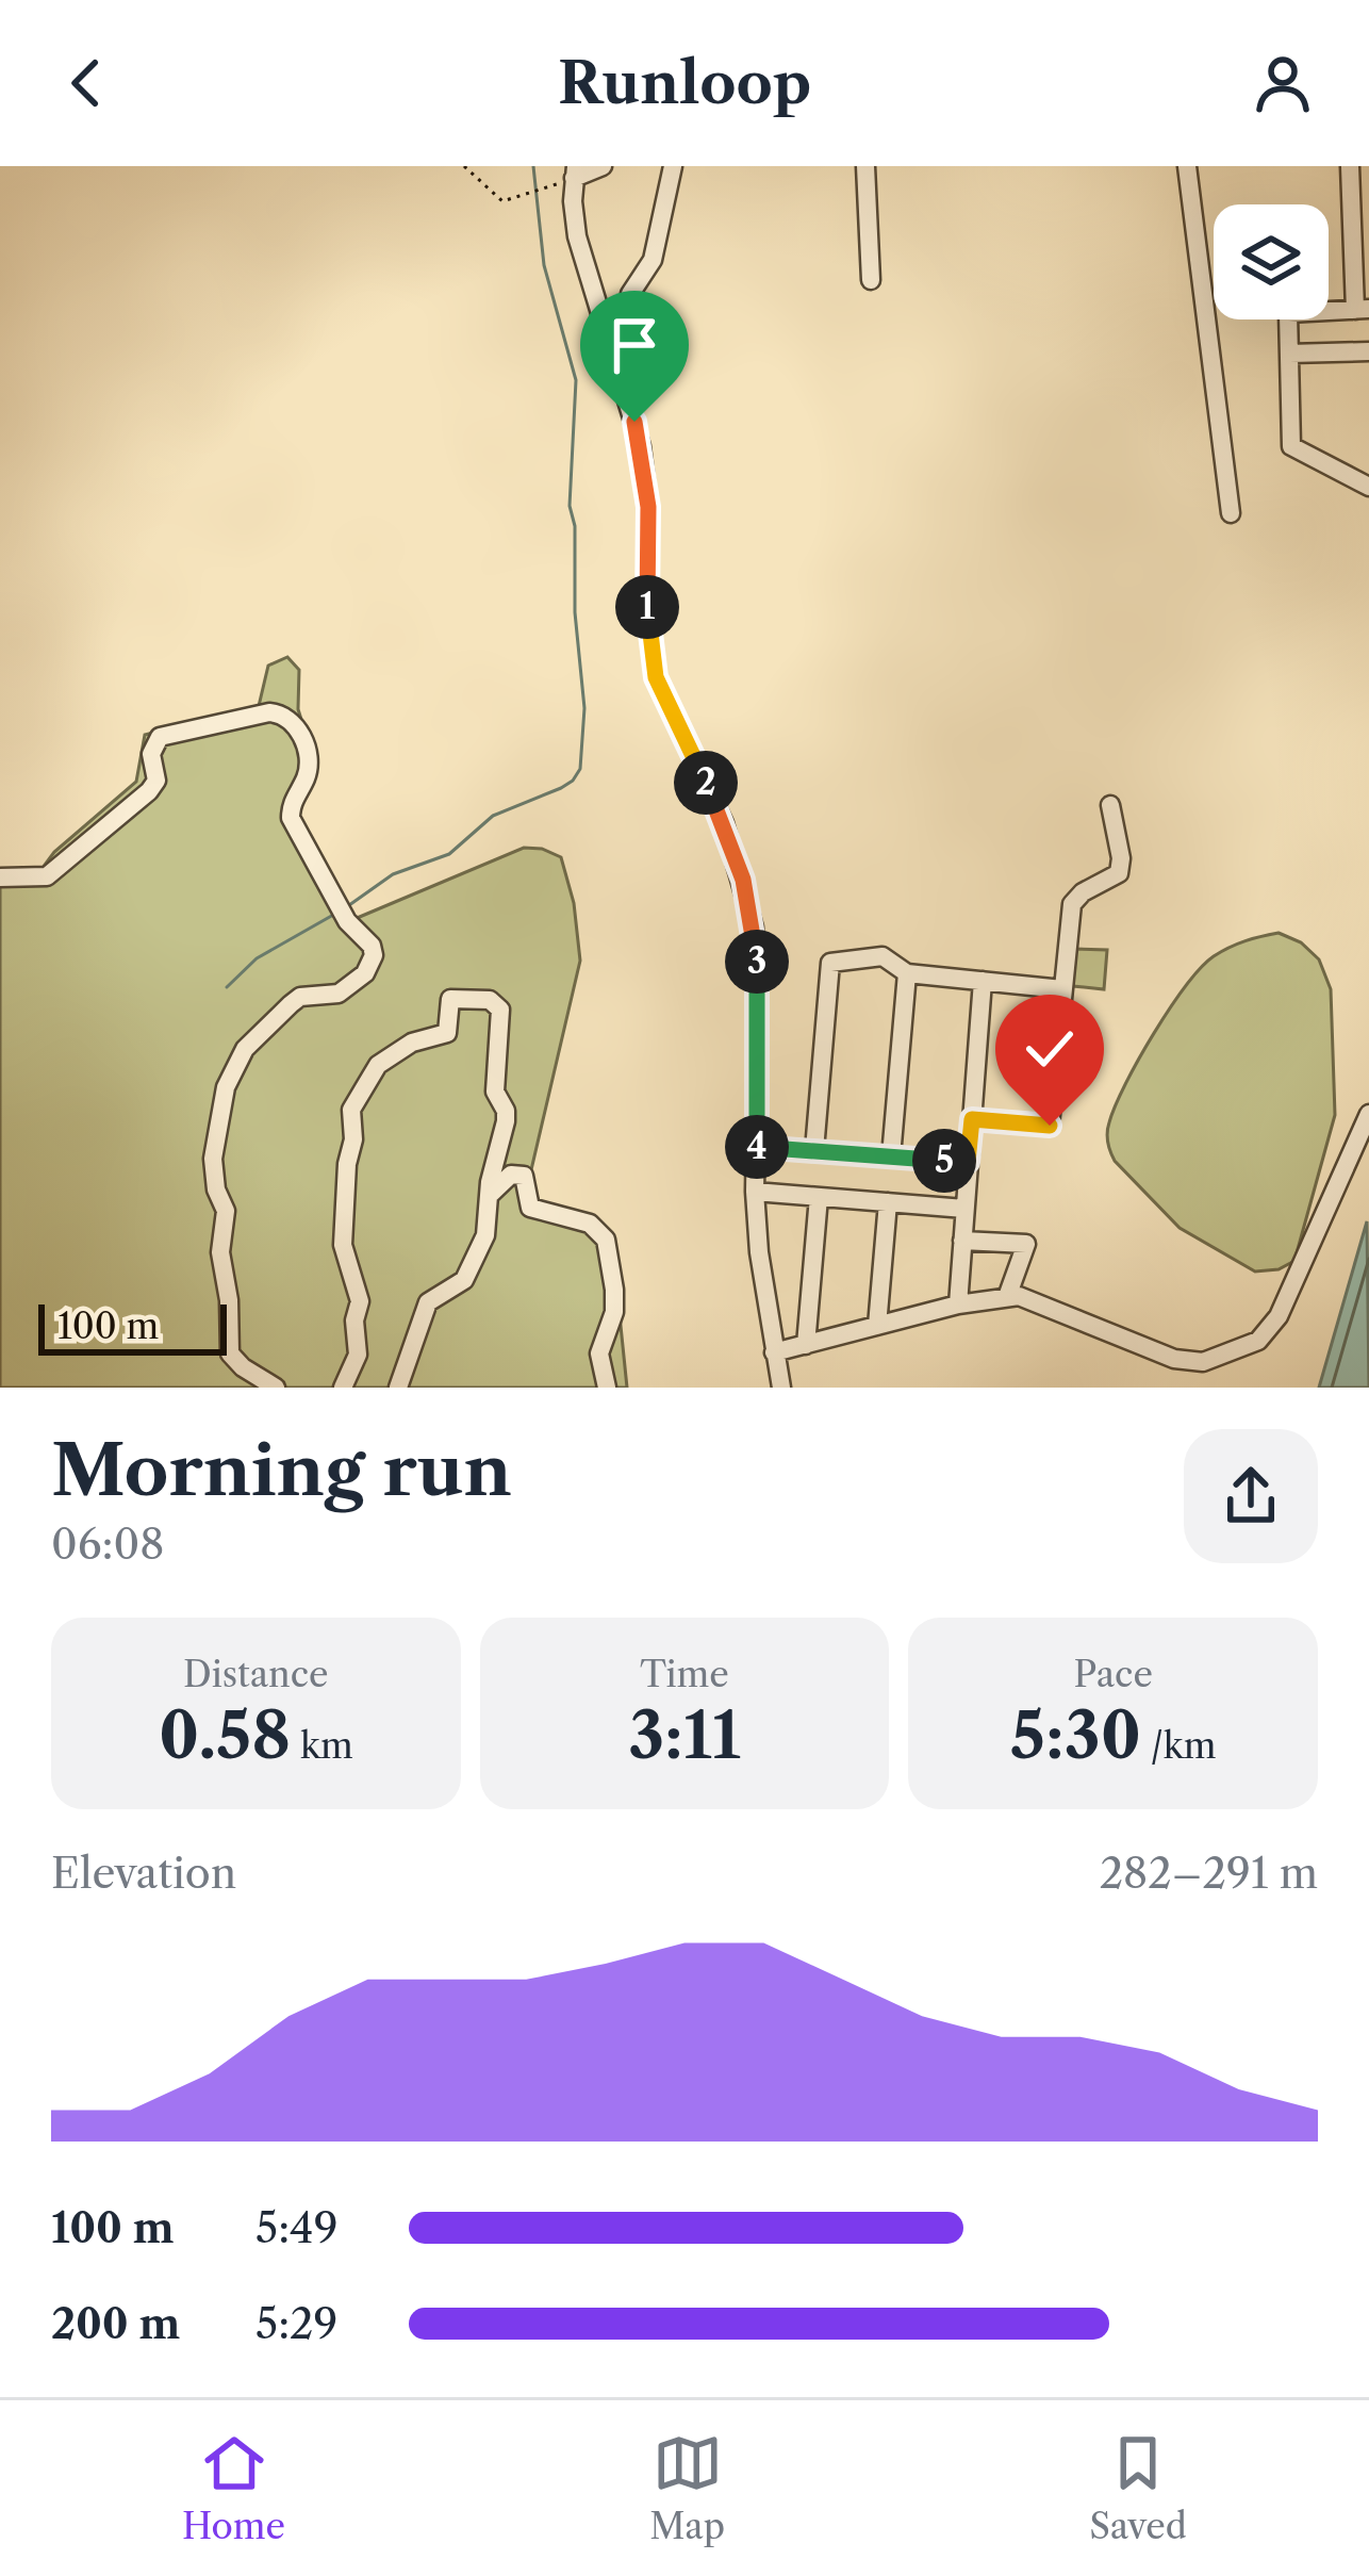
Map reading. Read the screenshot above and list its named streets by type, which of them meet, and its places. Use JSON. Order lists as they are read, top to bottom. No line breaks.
{"scale_bar":"100 m","page":{"header":"Runloop","pins":["1","2","3","4","5"],"scale":"100 m","heading":["Morning run","06:08"],"stats":[["Distance","0.58 km"],["Time","3:11"],["Pace","5:30 /km"]],"chart":["Elevation","282–291 m"],"list":[{"name":"100 m","note":"5:49"},{"name":"200 m","note":"5:29"}],"tabs":["Home","Map","Saved"]}}
